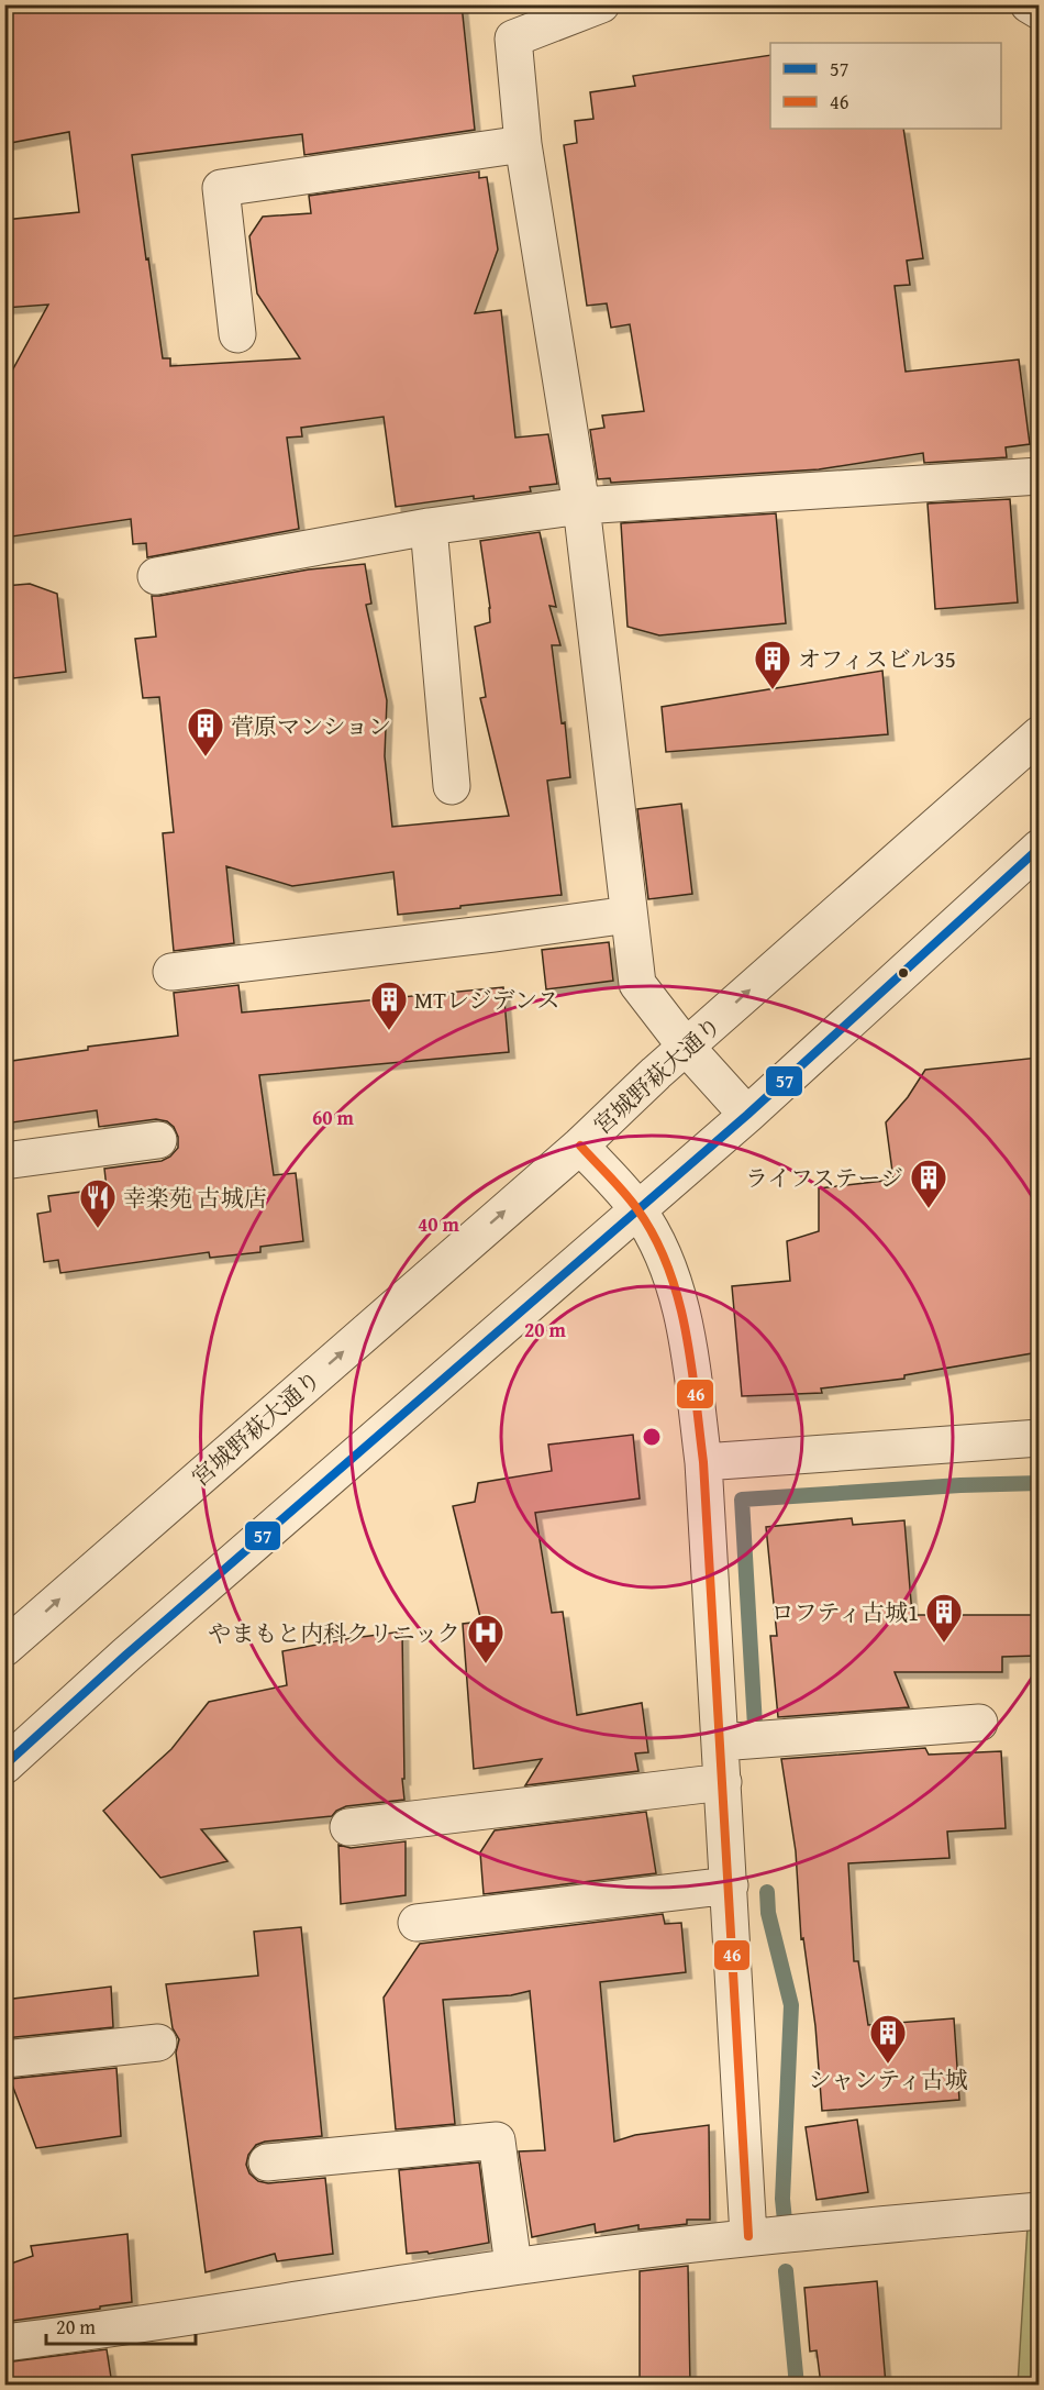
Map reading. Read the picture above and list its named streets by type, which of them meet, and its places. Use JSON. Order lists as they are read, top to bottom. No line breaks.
{"streets":{"street":["宮城野萩大通り"]},"places":{"building":["オフィスビル35","菅原マンション","MTレジデンス","ライフステージ","ロフティ古城1","シャンティ古城"],"restaurant":["幸楽苑 古城店"],"hospital":["やまもと内科クリニック"]},"lines":["transit line 57","transit line 46"],"legend":["57","46"],"scale_bar":"20 m","rings":["60 m","40 m","20 m"]}
